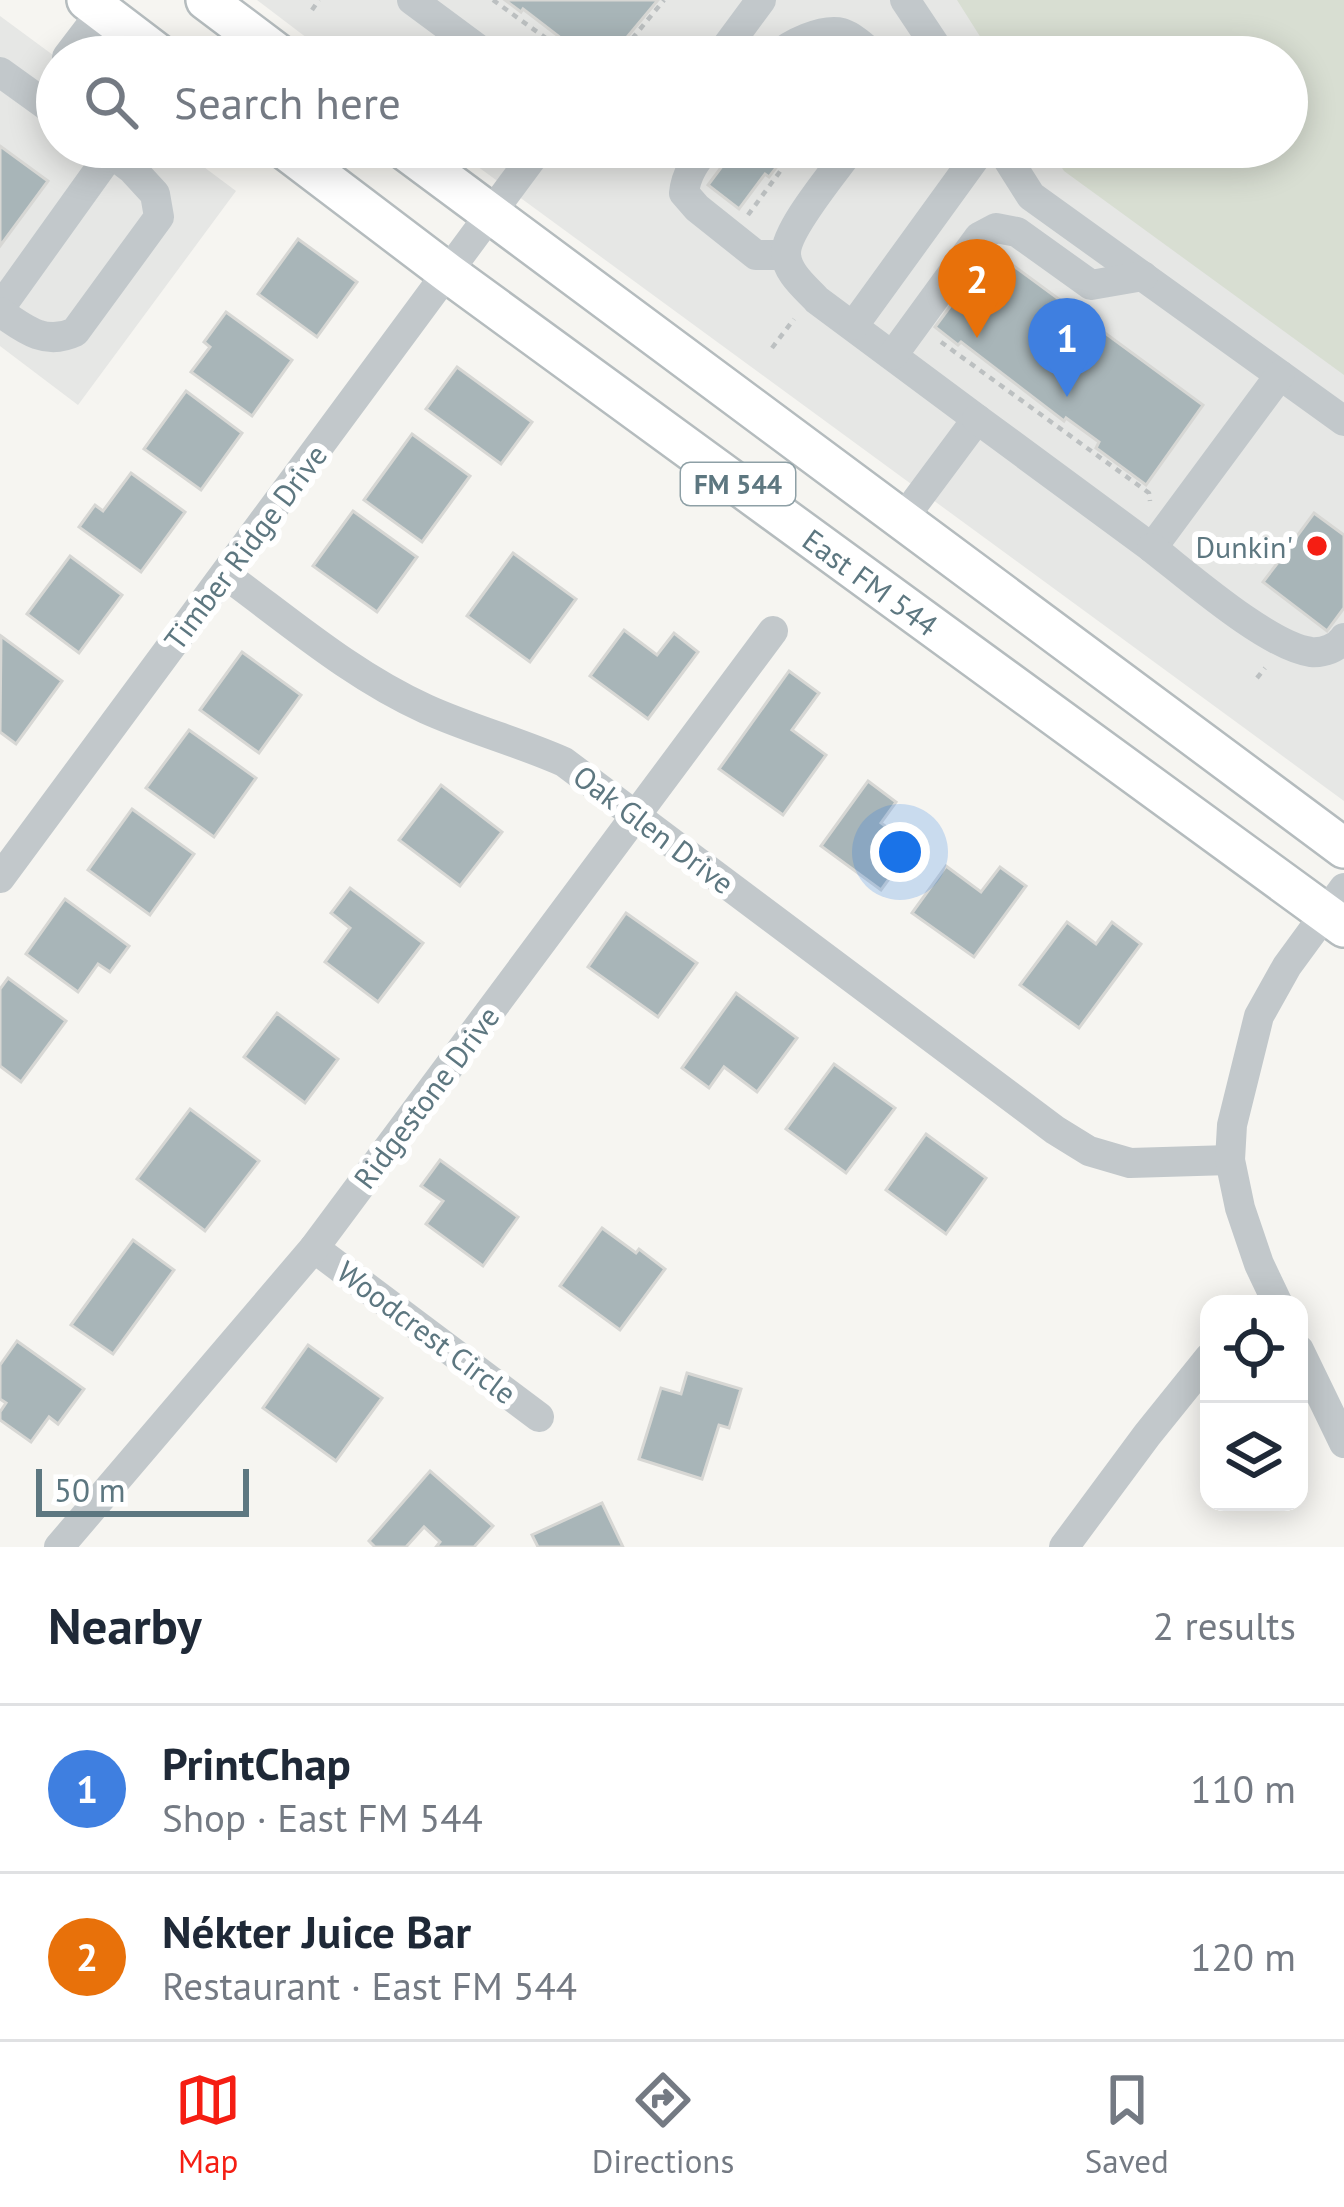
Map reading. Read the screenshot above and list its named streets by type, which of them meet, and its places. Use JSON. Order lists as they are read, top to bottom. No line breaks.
{"streets":{"main road":["FM 544","East FM 544"],"street":["Timber Ridge Drive","Oak Glen Drive","Ridgestone Drive","Woodcrest Circle"]},"crossings":[["FM 544","Timber Ridge Drive"],["Timber Ridge Drive","East FM 544"],["Timber Ridge Drive","Oak Glen Drive"],["Oak Glen Drive","Ridgestone Drive"],["Ridgestone Drive","Woodcrest Circle"]],"places":["Dunkin'"],"scale_bar":"50 m","page":{"search":"Search here","pins":["2","1"],"scale":"50 m","heading":["Nearby","2 results"],"list":[{"mark":"1","name":"PrintChap","note":"Shop · East FM 544","value":"110 m"},{"mark":"2","name":"Nékter Juice Bar","note":"Restaurant · East FM 544","value":"120 m"}],"nav":["Map","Directions","Saved"]}}
